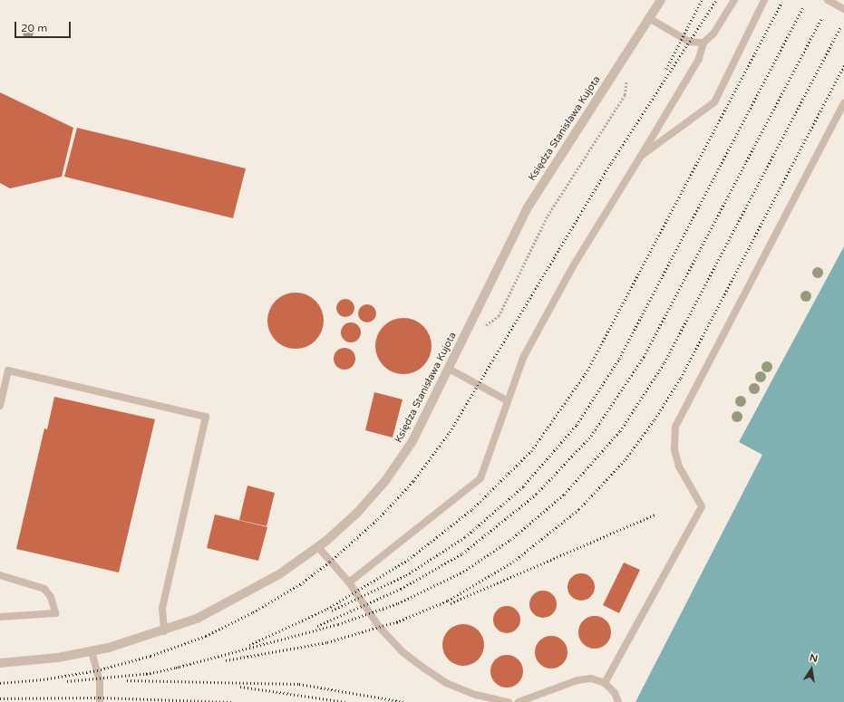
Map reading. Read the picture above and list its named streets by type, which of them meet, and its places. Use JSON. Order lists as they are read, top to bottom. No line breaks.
{"streets":{"street":["Księdza Stanisława Kujota"]},"scale_bar":"20 m","north":"top"}
